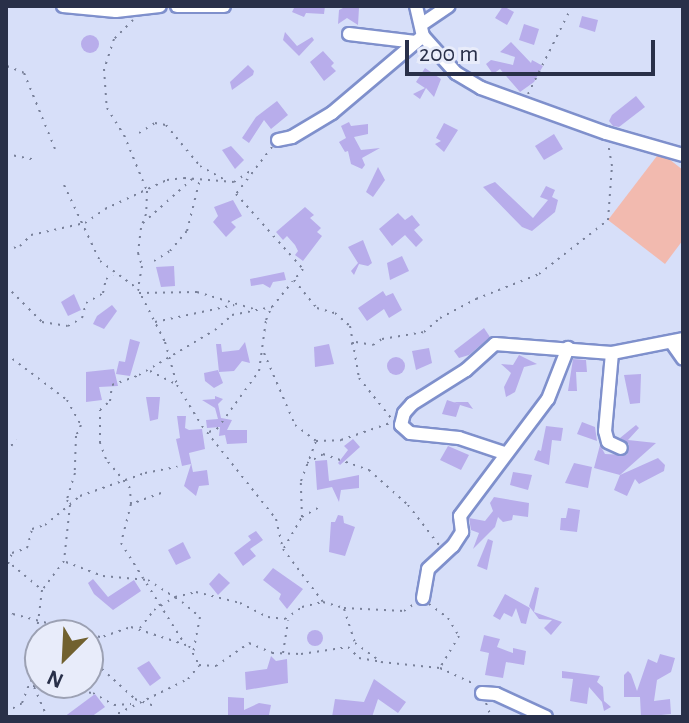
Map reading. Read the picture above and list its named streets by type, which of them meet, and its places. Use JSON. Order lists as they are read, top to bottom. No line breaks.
{"scale_bar":"200 m","north":"bottom left"}
